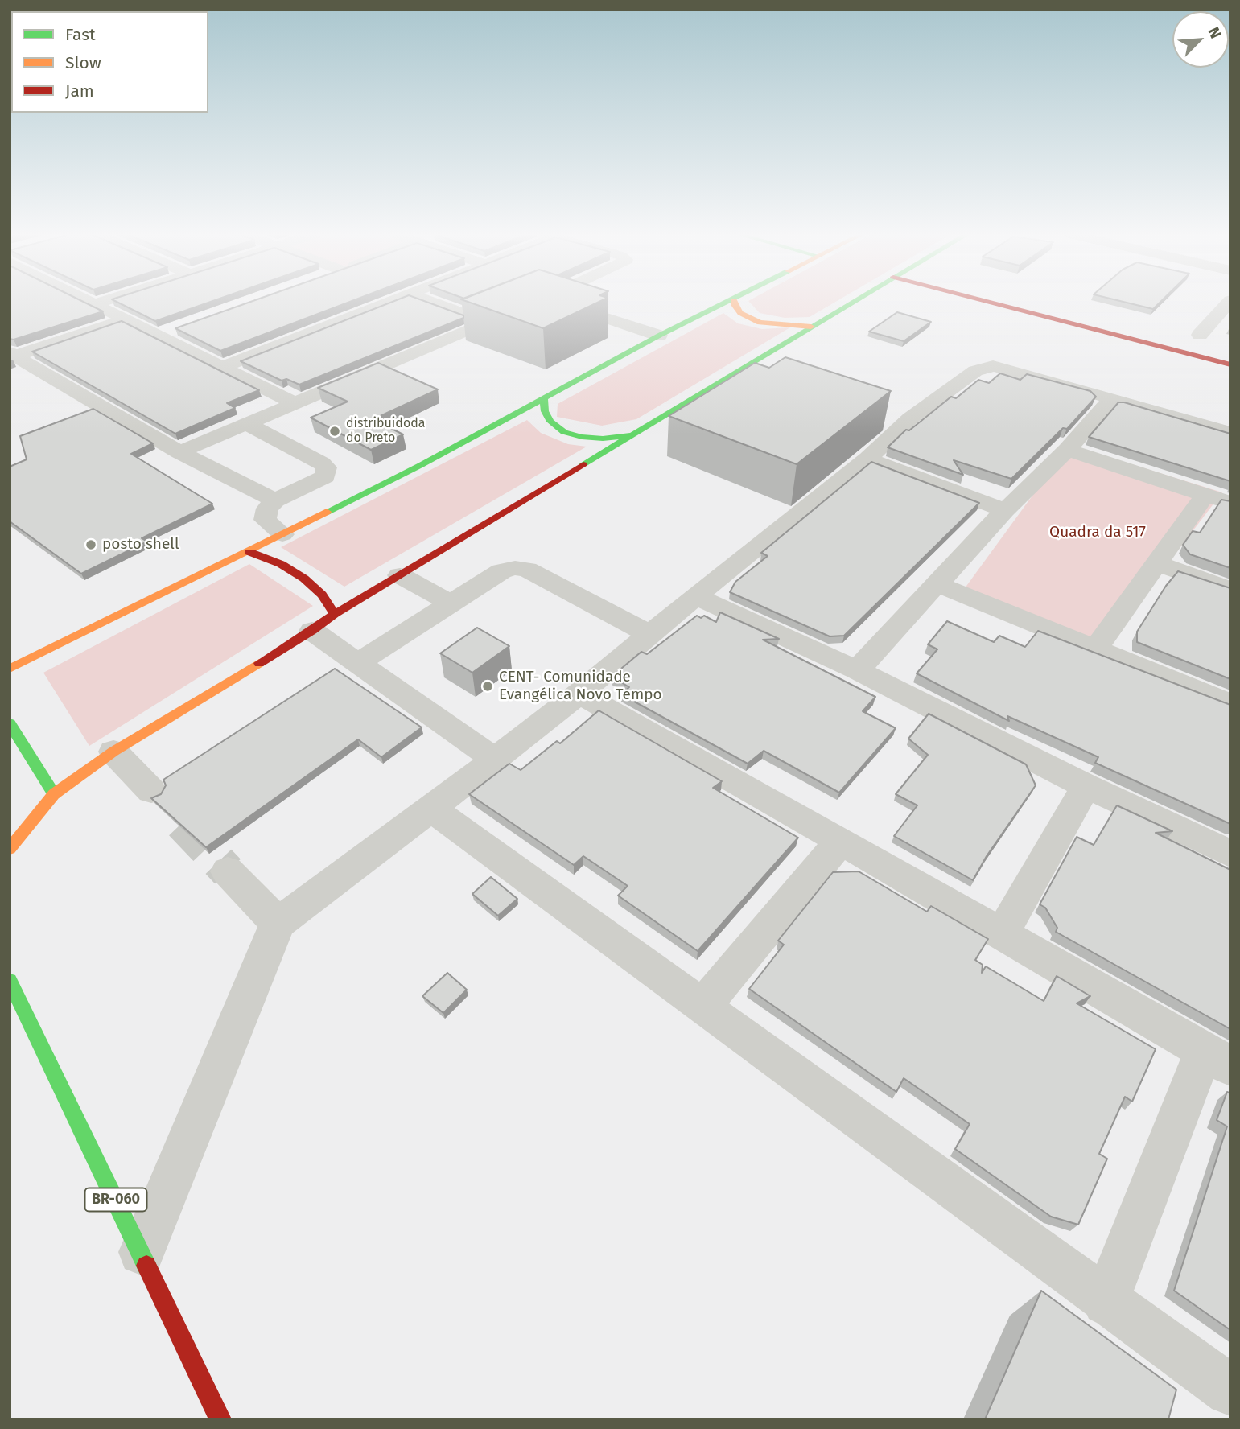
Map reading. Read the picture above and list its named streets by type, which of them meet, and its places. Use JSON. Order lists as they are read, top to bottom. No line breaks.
{"streets":{"main road":["BR-060"]},"parks":["Quadra da 517"],"places":["distribuidoda do Preto","posto shell","CENT- Comunidade Evangélica Novo Tempo"],"legend":["Fast","Slow","Jam"],"north":"top right"}
